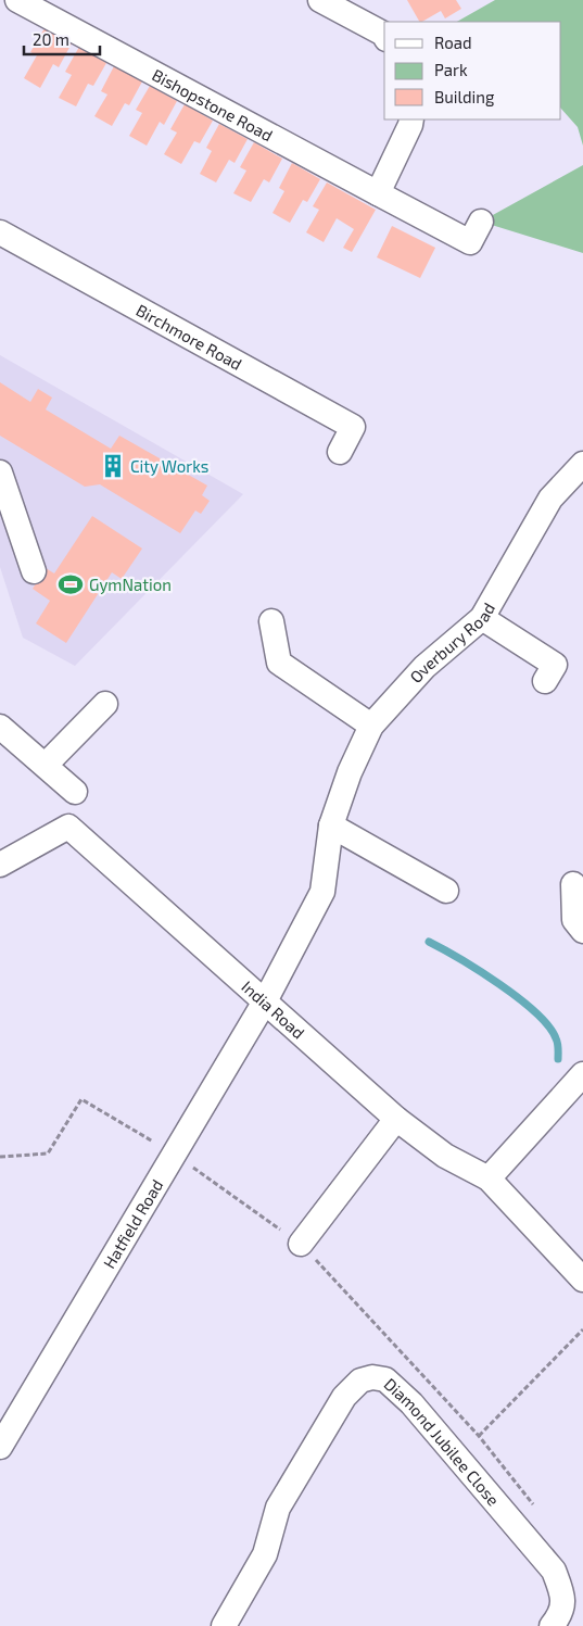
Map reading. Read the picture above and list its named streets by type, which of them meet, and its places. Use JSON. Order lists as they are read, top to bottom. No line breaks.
{"streets":{"street":["Bishopstone Road","Birchmore Road","Overbury Road","India Road","Hatfield Road","Diamond Jubilee Close"]},"crossings":[["Overbury Road","India Road"],["Overbury Road","Hatfield Road"],["India Road","Hatfield Road"]],"places":{"building":["City Works"],"sports":["GymNation"]},"legend":["Road","Park","Building"],"scale_bar":"20 m"}
